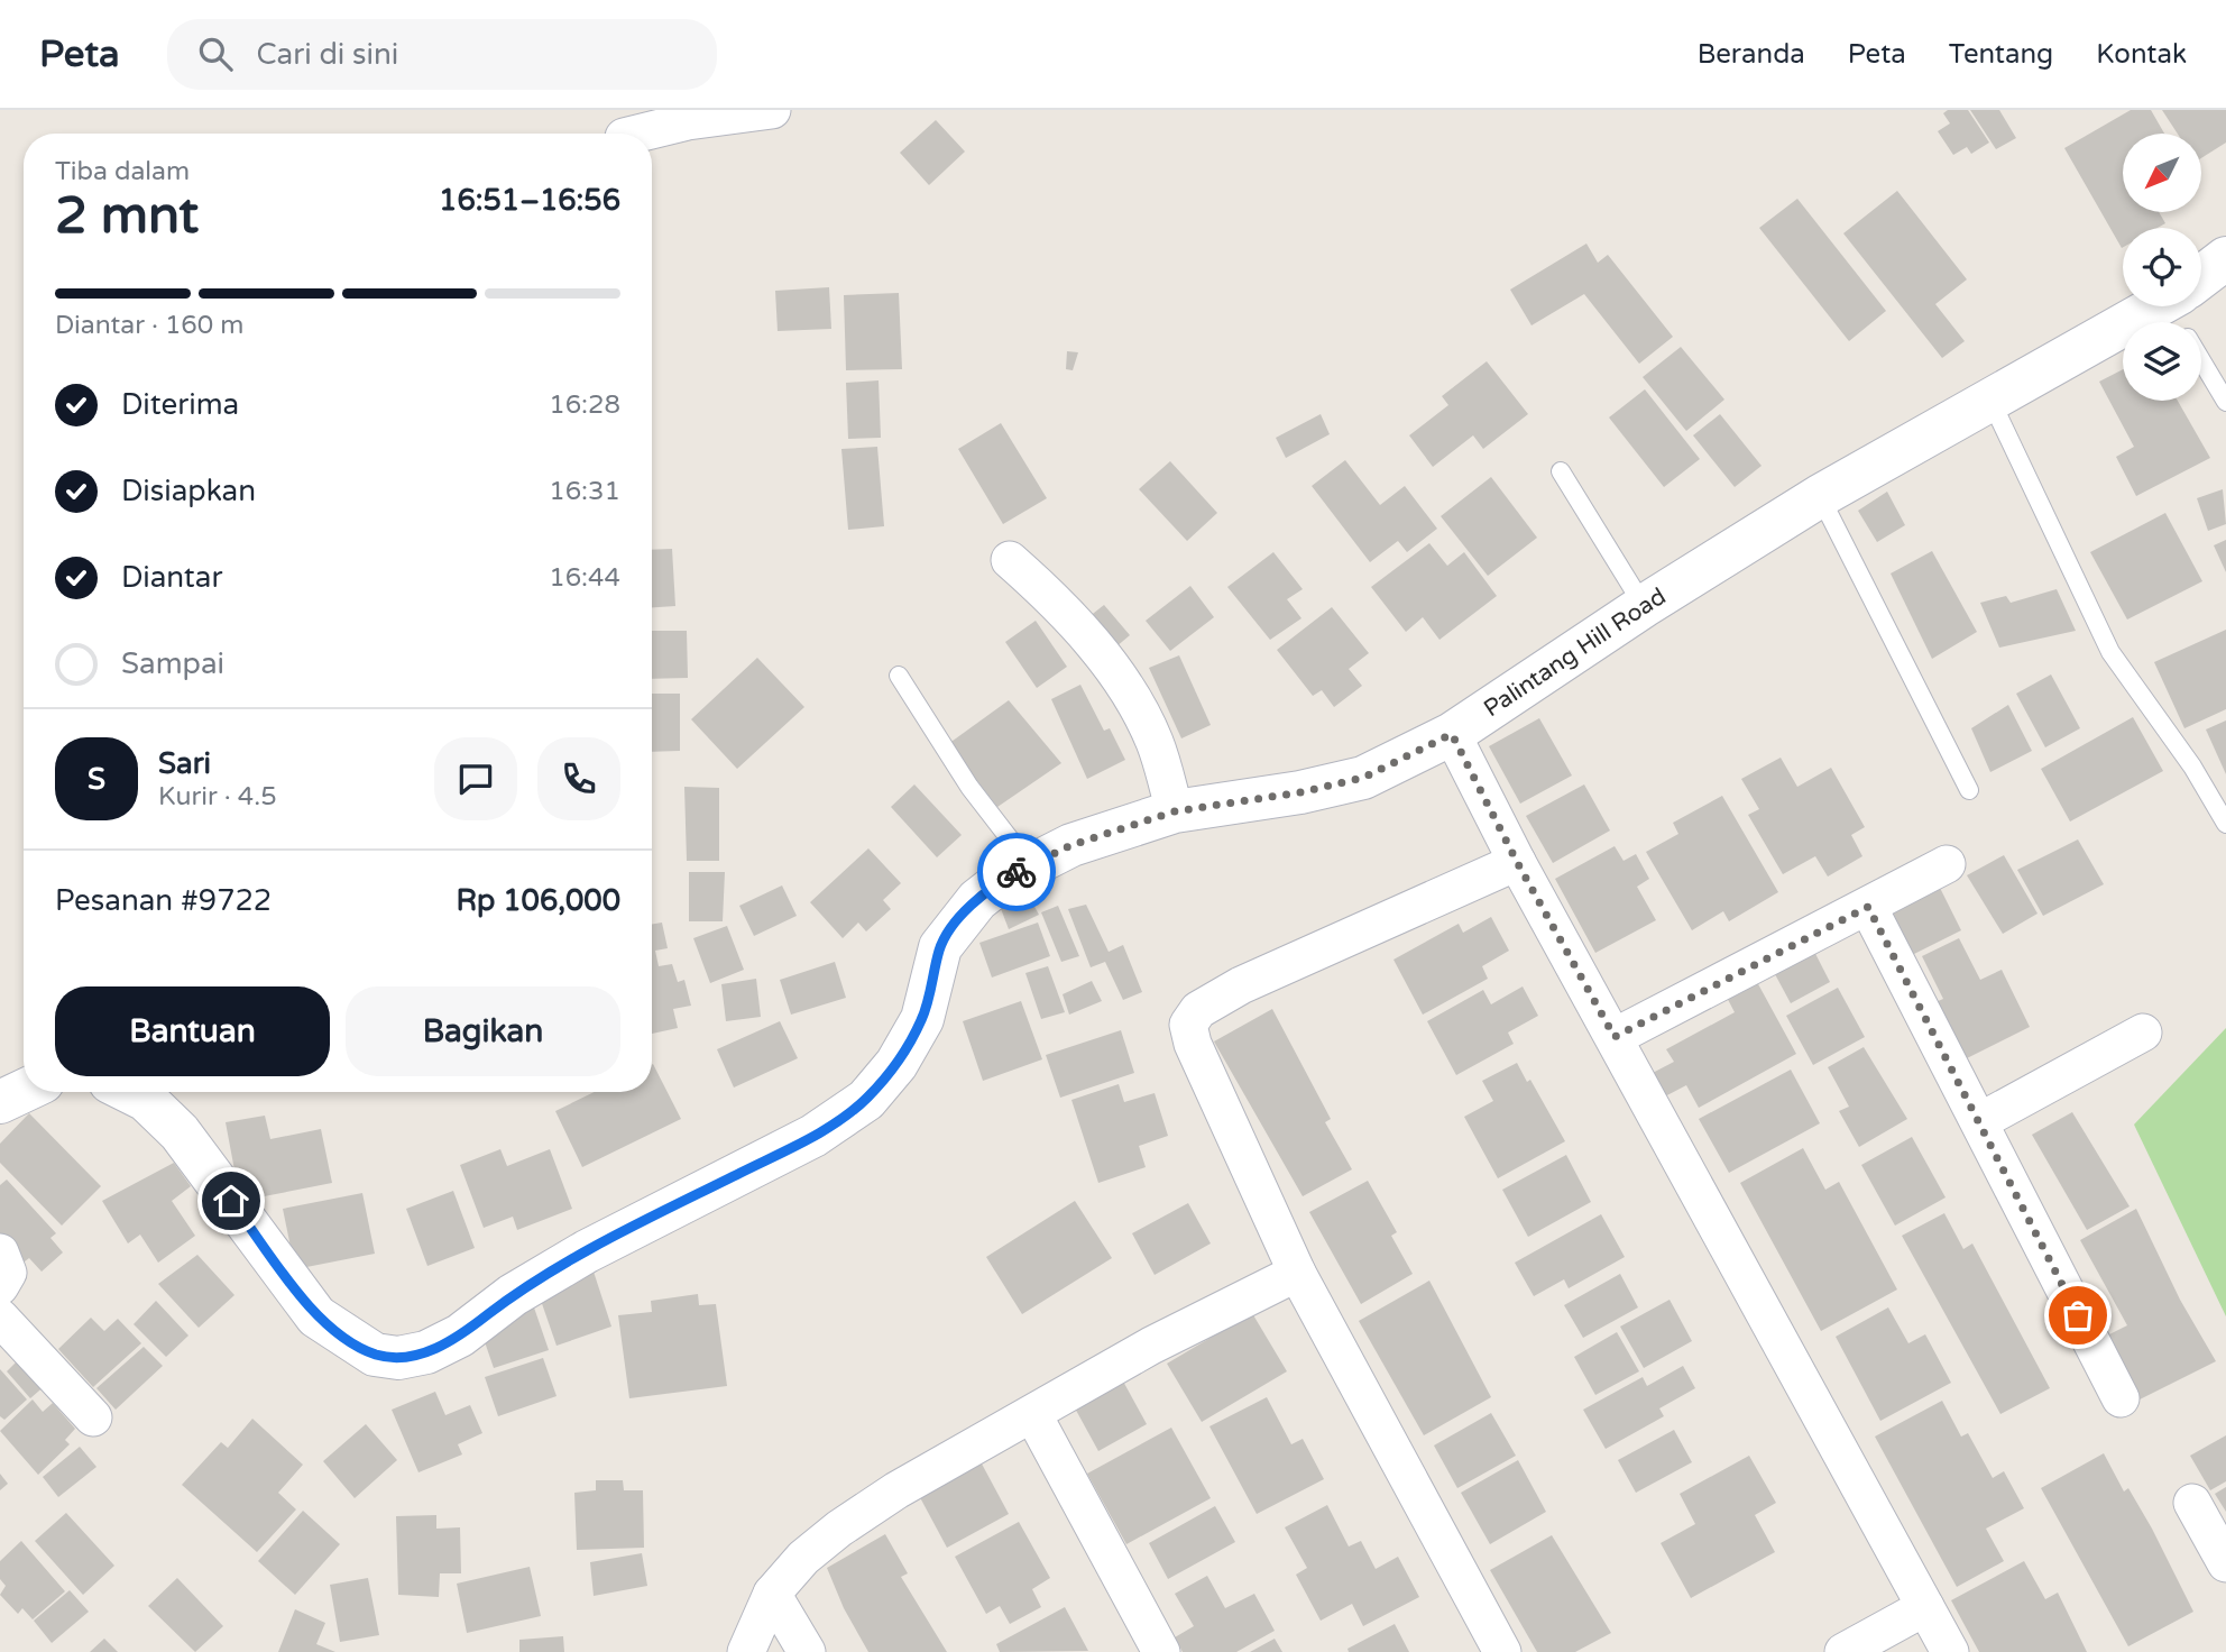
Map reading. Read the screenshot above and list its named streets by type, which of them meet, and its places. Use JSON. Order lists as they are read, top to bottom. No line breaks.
{"streets":{"street":["Palintang Hill Road"]},"north":"bottom left","page":{"header":"Peta","search":"Cari di sini","nav":["Beranda","Peta","Tentang","Kontak"],"heading":["2 mnt","Tiba dalam","16:51–16:56"],"panel":["Sari","Kurir · 4.5","Pesanan #9722","Rp 106,000"],"bar":"Diantar · 160 m","list":[["Diterima","16:28"],["Disiapkan","16:31"],["Diantar","16:44"],"Sampai"],"round":"S","buttons":["Bantuan","Bagikan"]}}
